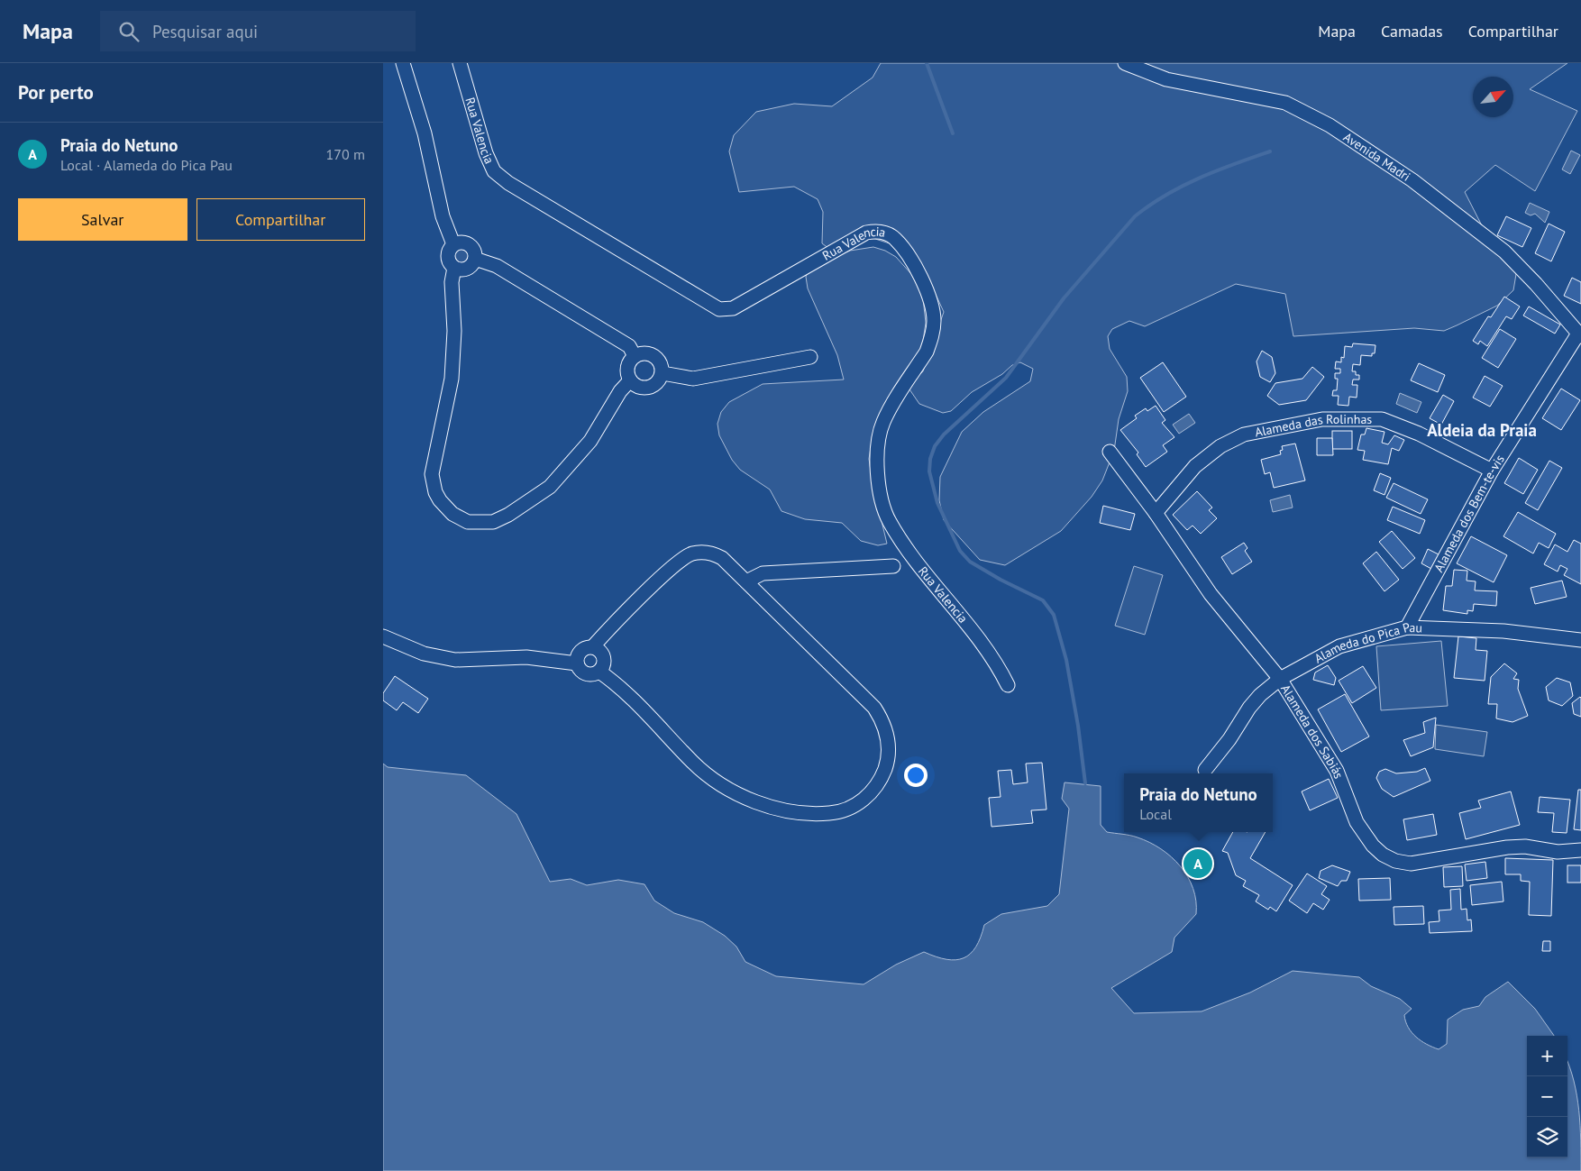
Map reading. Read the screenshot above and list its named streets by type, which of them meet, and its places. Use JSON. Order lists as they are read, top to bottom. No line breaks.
{"streets":{"street":["Rua Valencia","Avenida Madri","Alameda das Rolinhas","Alameda dos Bem-te-vis","Alameda do Pica Pau","Alameda dos Sabiás"]},"crossings":[["Avenida Madri","Alameda dos Bem-te-vis"],["Alameda das Rolinhas","Alameda dos Bem-te-vis"],["Alameda das Rolinhas","Alameda dos Sabiás"],["Alameda dos Bem-te-vis","Alameda do Pica Pau"],["Alameda do Pica Pau","Alameda dos Sabiás"]],"districts":["Aldeia da Praia"],"north":"top right","page":{"header":"Mapa","search":"Pesquisar aqui","nav":["Mapa","Camadas","Compartilhar"],"heading":"Por perto","list":[{"mark":"A","name":"Praia do Netuno","note":"Local · Alameda do Pica Pau","value":"170 m"}],"buttons":["Salvar","Compartilhar"],"popup":["Praia do Netuno","Local"],"pins":"A","map_buttons":["+","−"]}}
